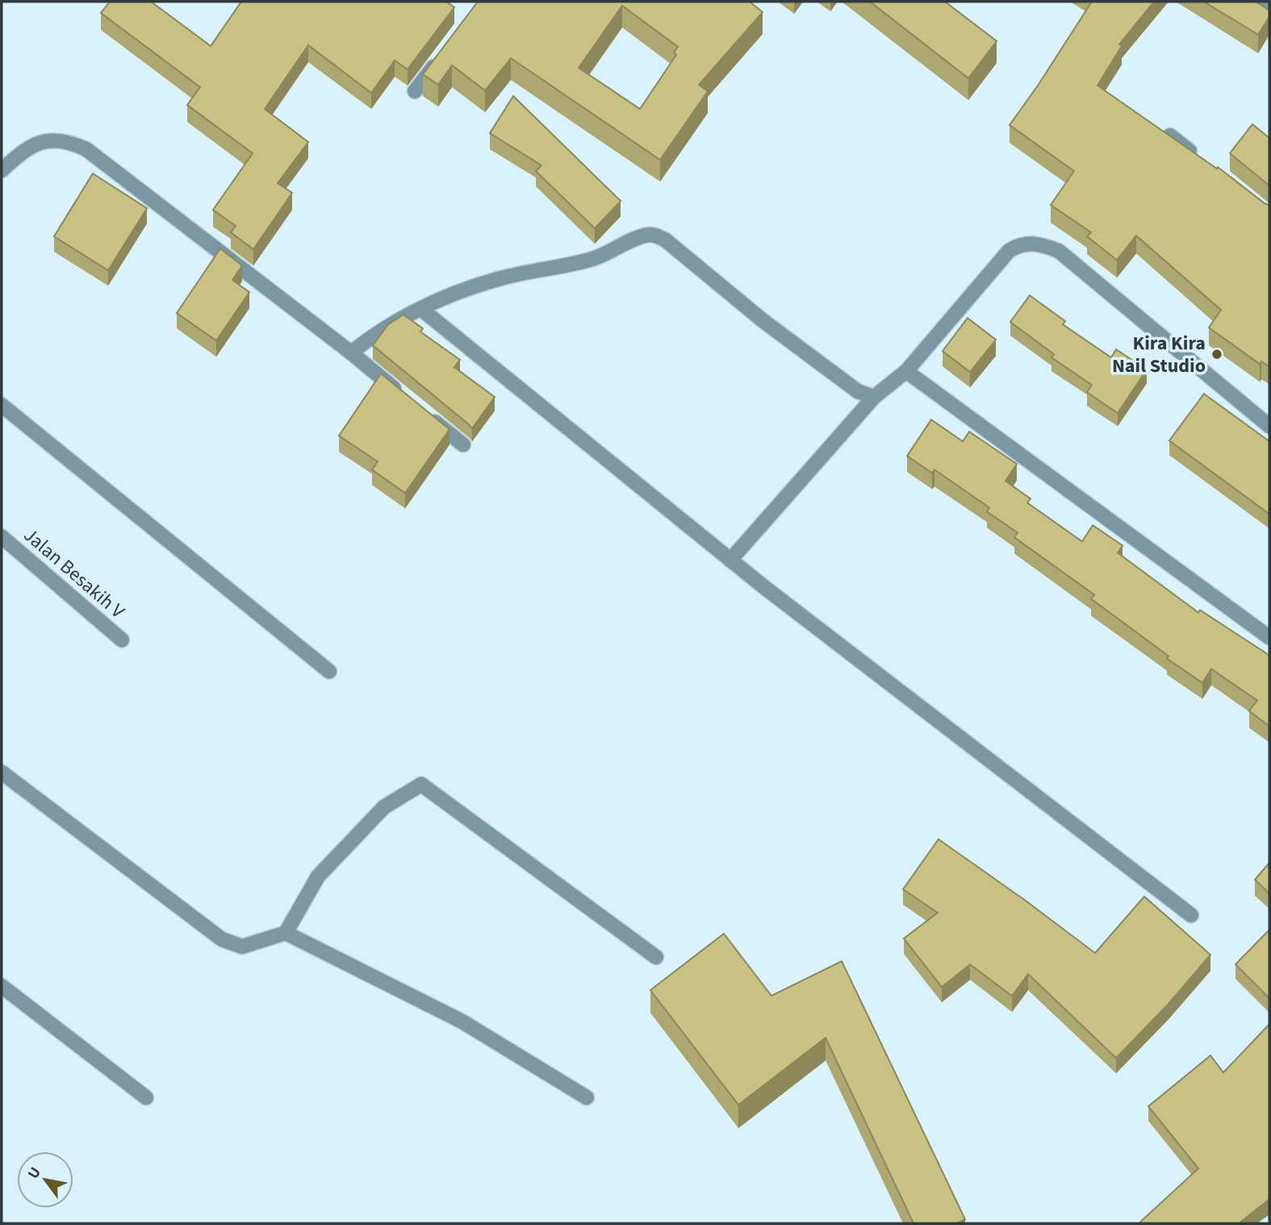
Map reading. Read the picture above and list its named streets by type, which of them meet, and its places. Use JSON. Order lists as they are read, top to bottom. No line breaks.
{"streets":{"street":["Jalan Besakih V"]},"places":["Kira Kira Nail Studio"],"north":"top left"}
